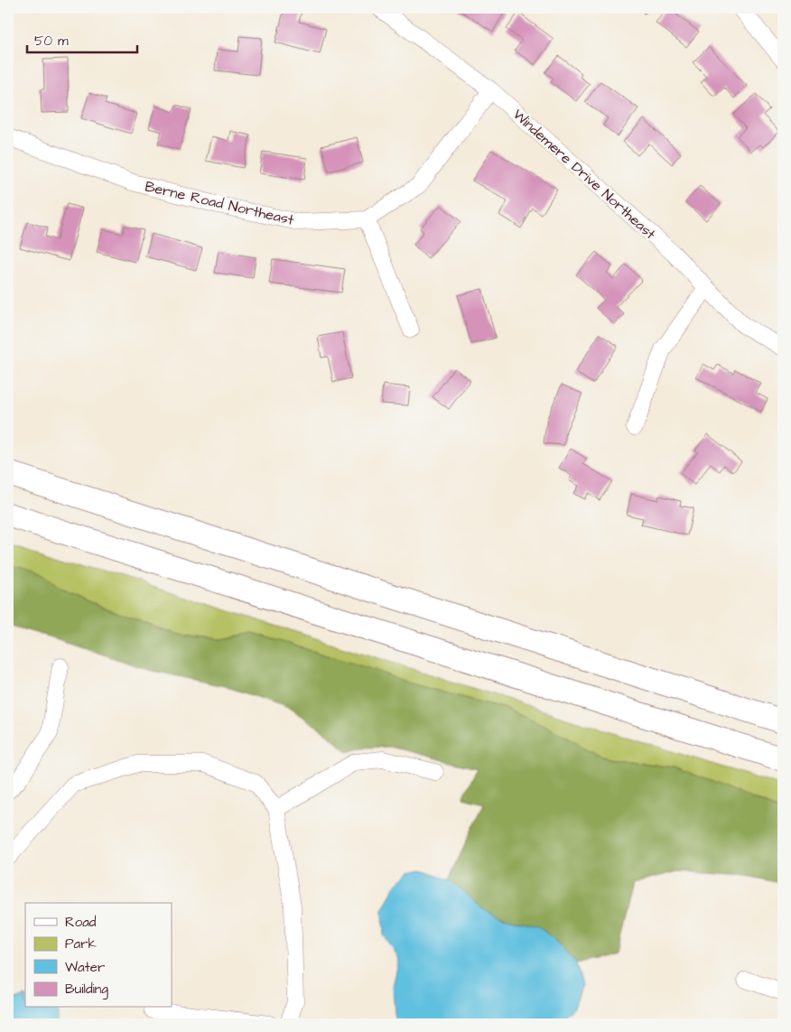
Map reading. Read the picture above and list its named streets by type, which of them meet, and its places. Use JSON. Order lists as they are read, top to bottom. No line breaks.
{"streets":{"street":["Windemere Drive Northeast","Berne Road Northeast"]},"legend":["Road","Park","Water","Building"],"scale_bar":"50 m"}
